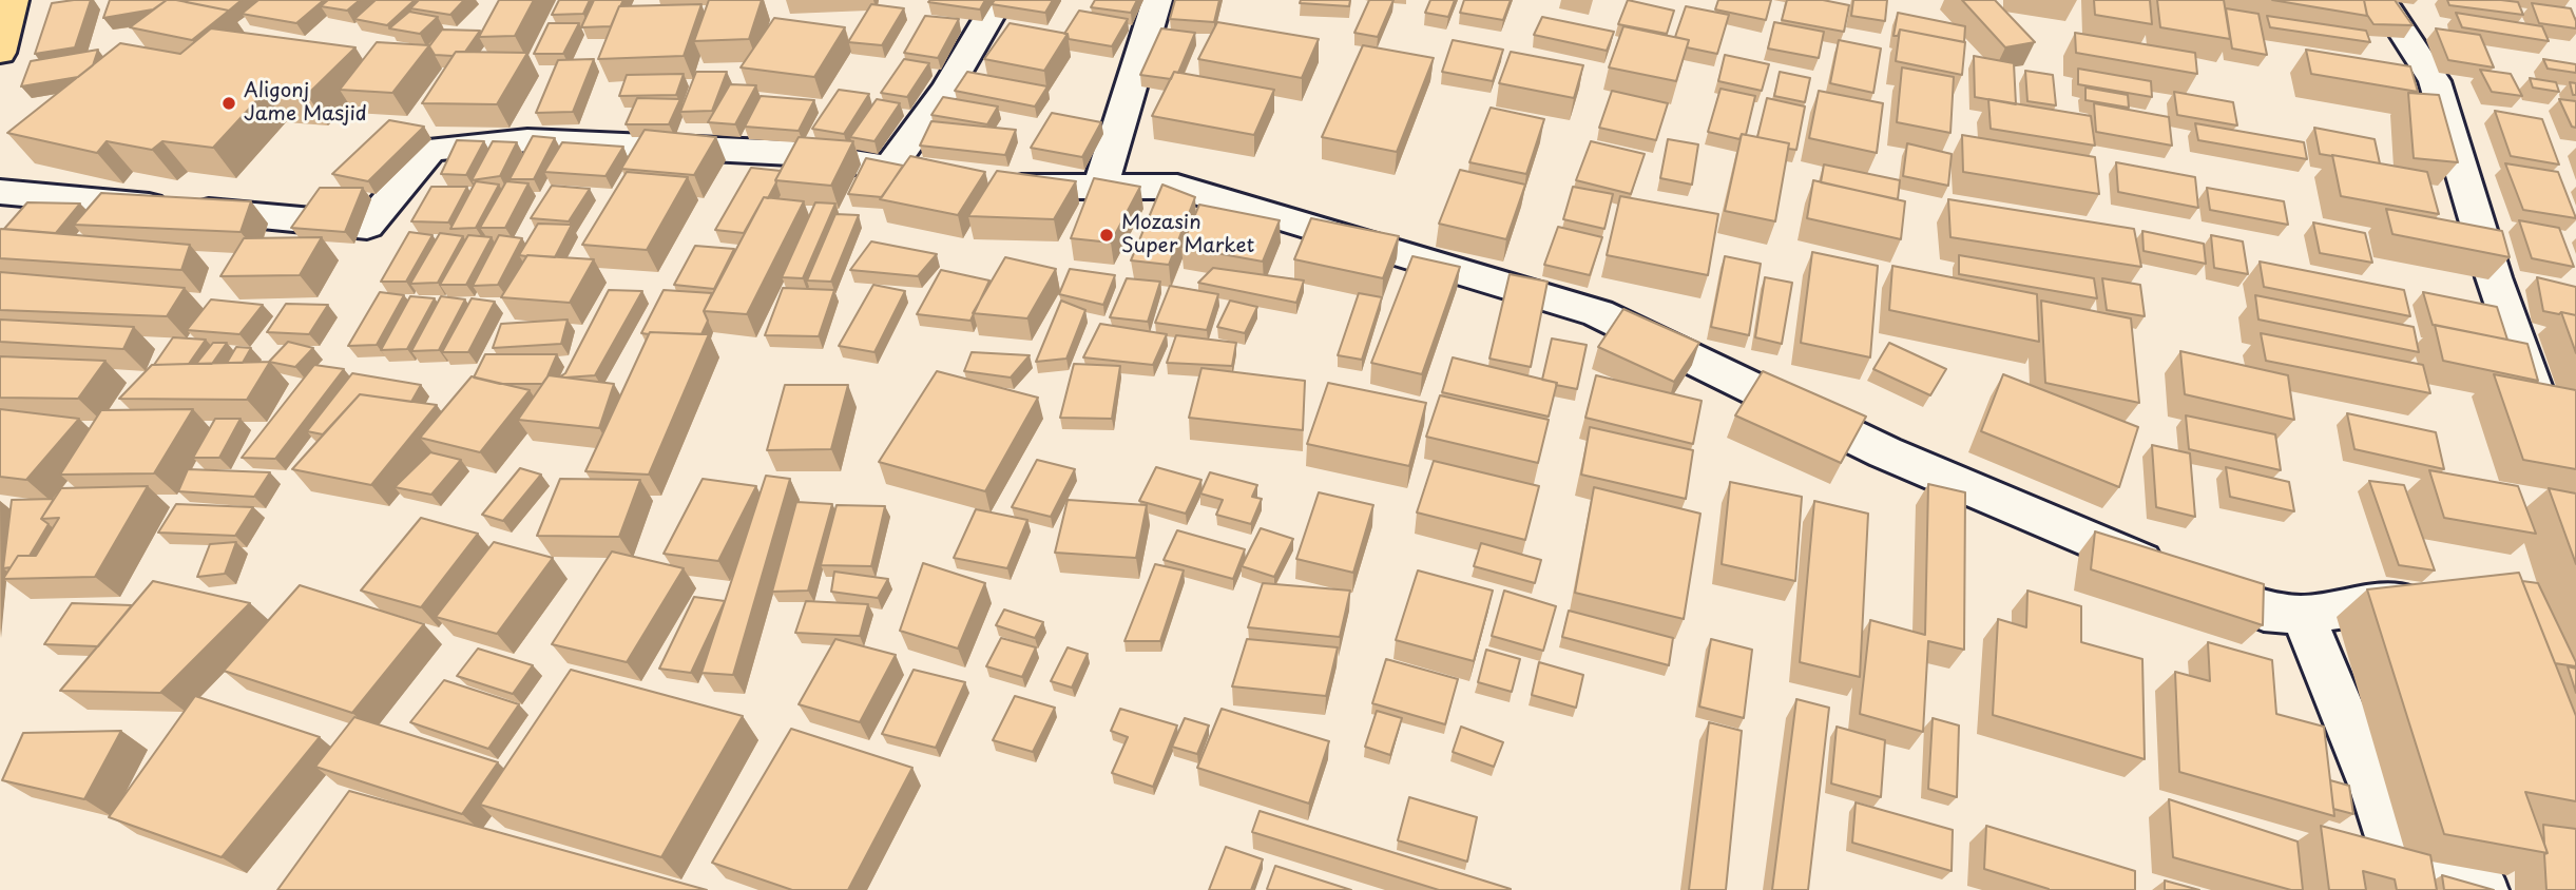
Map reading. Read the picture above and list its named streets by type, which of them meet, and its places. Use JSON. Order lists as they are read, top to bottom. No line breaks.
{"places":["Aligonj Jame Masjid","Mozasin Super Market"]}
